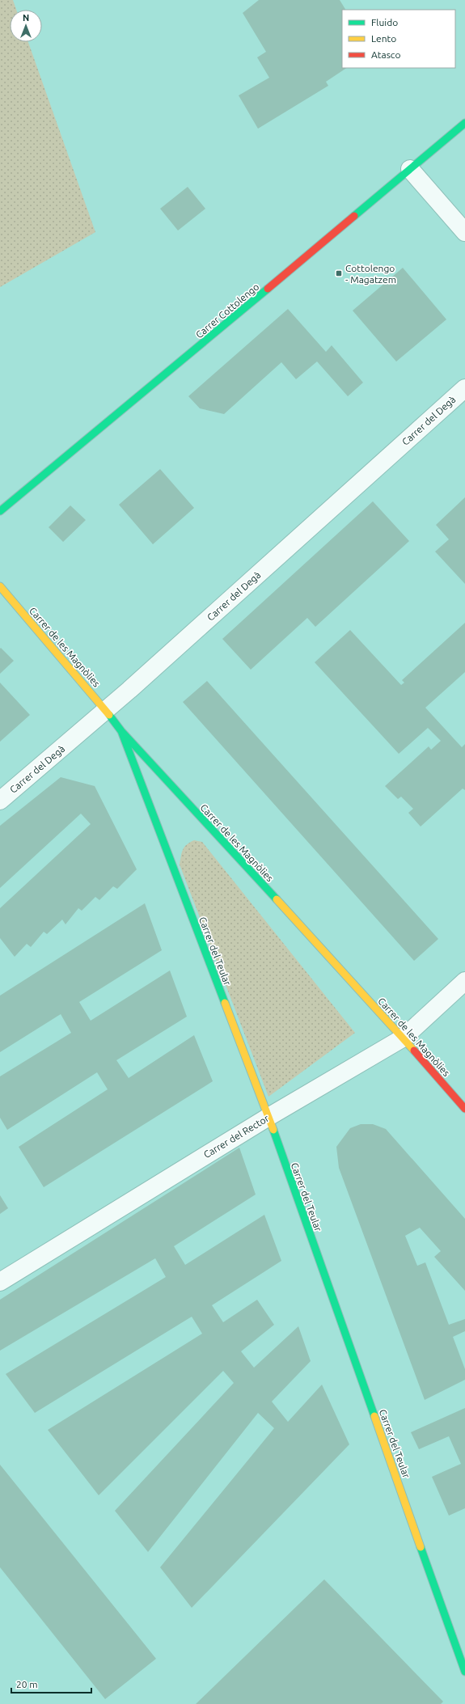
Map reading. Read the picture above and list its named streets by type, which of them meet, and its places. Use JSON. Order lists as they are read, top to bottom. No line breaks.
{"streets":{"street":["Carrer Cottolengo","Carrer del Degà","Carrer de les Magnòlies","Carrer del Teular","Carrer del Rector"]},"crossings":[["Carrer del Degà","Carrer de les Magnòlies"],["Carrer de les Magnòlies","Carrer del Teular"],["Carrer de les Magnòlies","Carrer del Rector"],["Carrer del Teular","Carrer del Rector"]],"places":{"transit":["Cottolengo - Magatzem"]},"legend":["Fluido","Lento","Atasco"],"scale_bar":"20 m","north":"top"}
